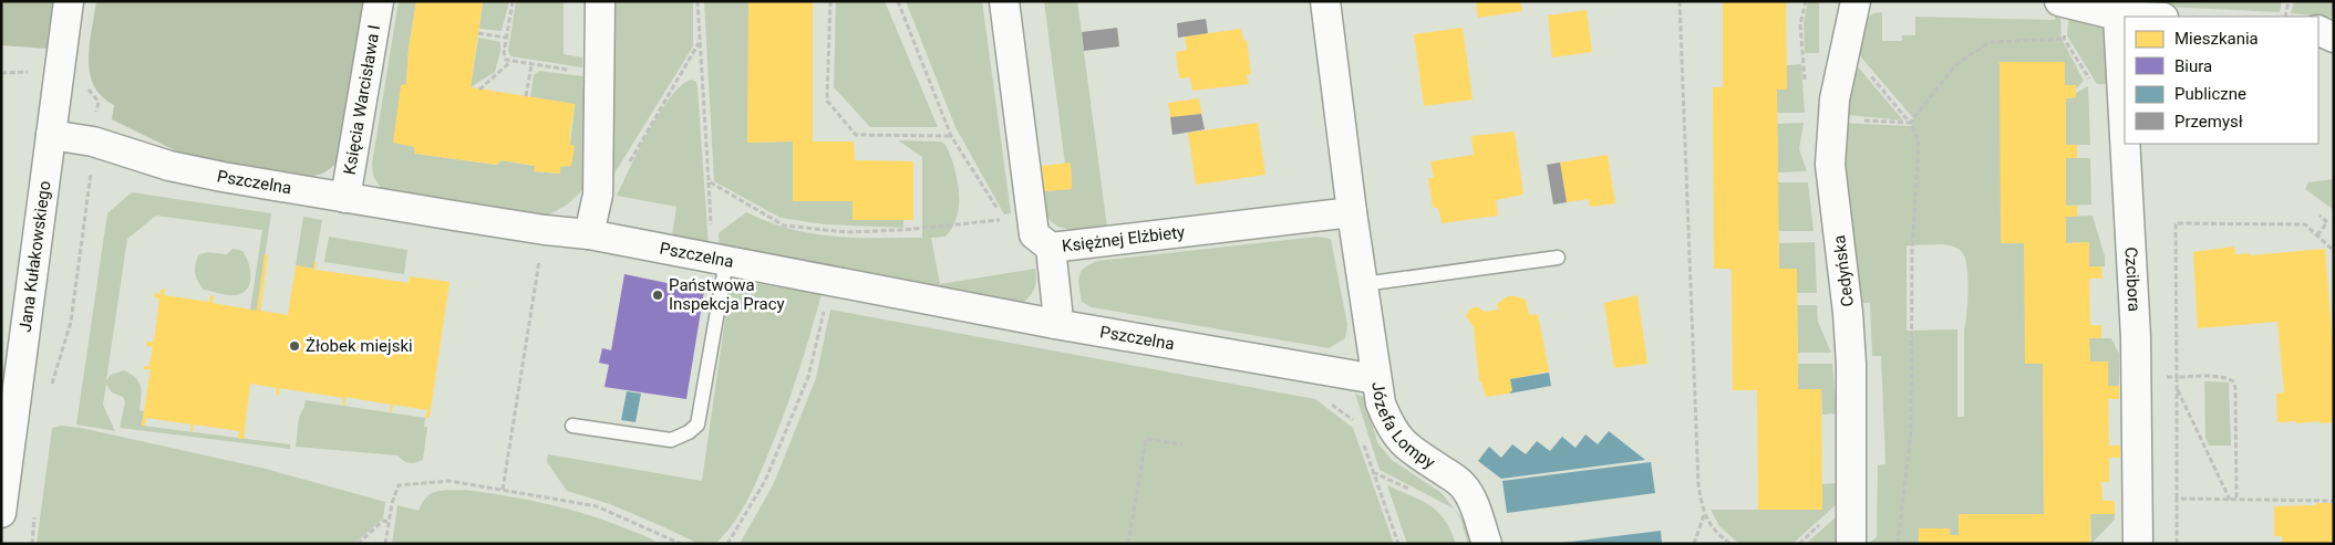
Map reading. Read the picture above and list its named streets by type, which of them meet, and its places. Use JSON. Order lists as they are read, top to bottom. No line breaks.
{"streets":{"street":["Księcia Warcisława I","Pszczelna","Księżnej Elżbiety","Jana Kułakowskiego","Cedyńska","Czcibora","Józefa Lompy"]},"crossings":[["Księcia Warcisława I","Pszczelna"],["Pszczelna","Jana Kułakowskiego"],["Pszczelna","Józefa Lompy"],["Księżnej Elżbiety","Józefa Lompy"]],"places":["Państwowa Inspekcja Pracy","Żłobek miejski"],"legend":["Mieszkania","Biura","Publiczne","Przemysł"]}
